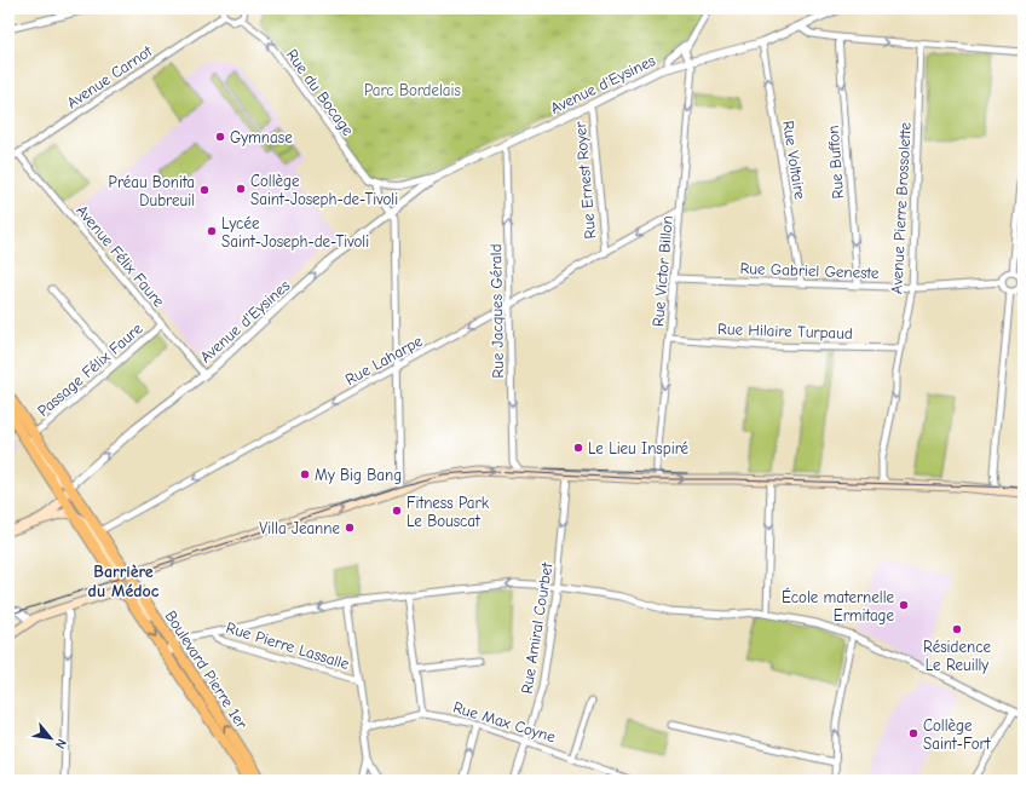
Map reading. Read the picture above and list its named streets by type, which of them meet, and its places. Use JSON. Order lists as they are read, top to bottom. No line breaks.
{"streets":{"main road":["Boulevard Pierre 1er"],"street":["Avenue Carnot","Avenue d'Eysines","Rue du Bocage","Rue Voltaire","Rue Buffon","Rue Ernest Royer","Avenue Pierre Brossolette","Avenue Félix Faure","Rue Gabriel Geneste","Rue Victor Billon","Rue Jacques Gérald","Rue Hilaire Turpaud","Rue Laharpe","Passage Félix Faure","Rue Amiral Courbet","Rue Pierre Lassalle","Rue Max Coyne"]},"crossings":[["Avenue Carnot","Avenue Félix Faure"],["Avenue d'Eysines","Rue du Bocage"],["Avenue d'Eysines","Rue Voltaire"],["Avenue d'Eysines","Rue Ernest Royer"],["Avenue d'Eysines","Avenue Félix Faure"],["Avenue d'Eysines","Rue Victor Billon"],["Avenue d'Eysines","Rue Jacques Gérald"],["Avenue d'Eysines","Boulevard Pierre 1er"],["Rue Voltaire","Rue Gabriel Geneste"],["Rue Buffon","Rue Gabriel Geneste"],["Rue Ernest Royer","Rue Laharpe"],["Avenue Pierre Brossolette","Rue Gabriel Geneste"],["Avenue Pierre Brossolette","Rue Hilaire Turpaud"],["Avenue Félix Faure","Passage Félix Faure"],["Rue Gabriel Geneste","Rue Victor Billon"],["Rue Victor Billon","Rue Hilaire Turpaud"],["Rue Victor Billon","Rue Laharpe"],["Rue Jacques Gérald","Rue Laharpe"],["Rue Laharpe","Boulevard Pierre 1er"],["Passage Félix Faure","Boulevard Pierre 1er"],["Rue Amiral Courbet","Rue Max Coyne"]],"one_way":["Avenue d'Eysines","Rue du Bocage","Rue Voltaire","Rue Buffon","Rue Victor Billon","Rue Laharpe","Rue Amiral Courbet"],"districts":["Barrière du Médoc"],"parks":["Parc Bordelais"],"places":["Gymnase","Collège Saint-Joseph-de-Tivoli","Préau Bonita Dubreuil","Lycée Saint-Joseph-de-Tivoli","Le Lieu Inspiré","My Big Bang","Fitness Park Le Bouscat","Villa Jeanne","École maternelle Ermitage","Résidence Le Reuilly","Collège Saint-Fort"],"north":"bottom right"}
